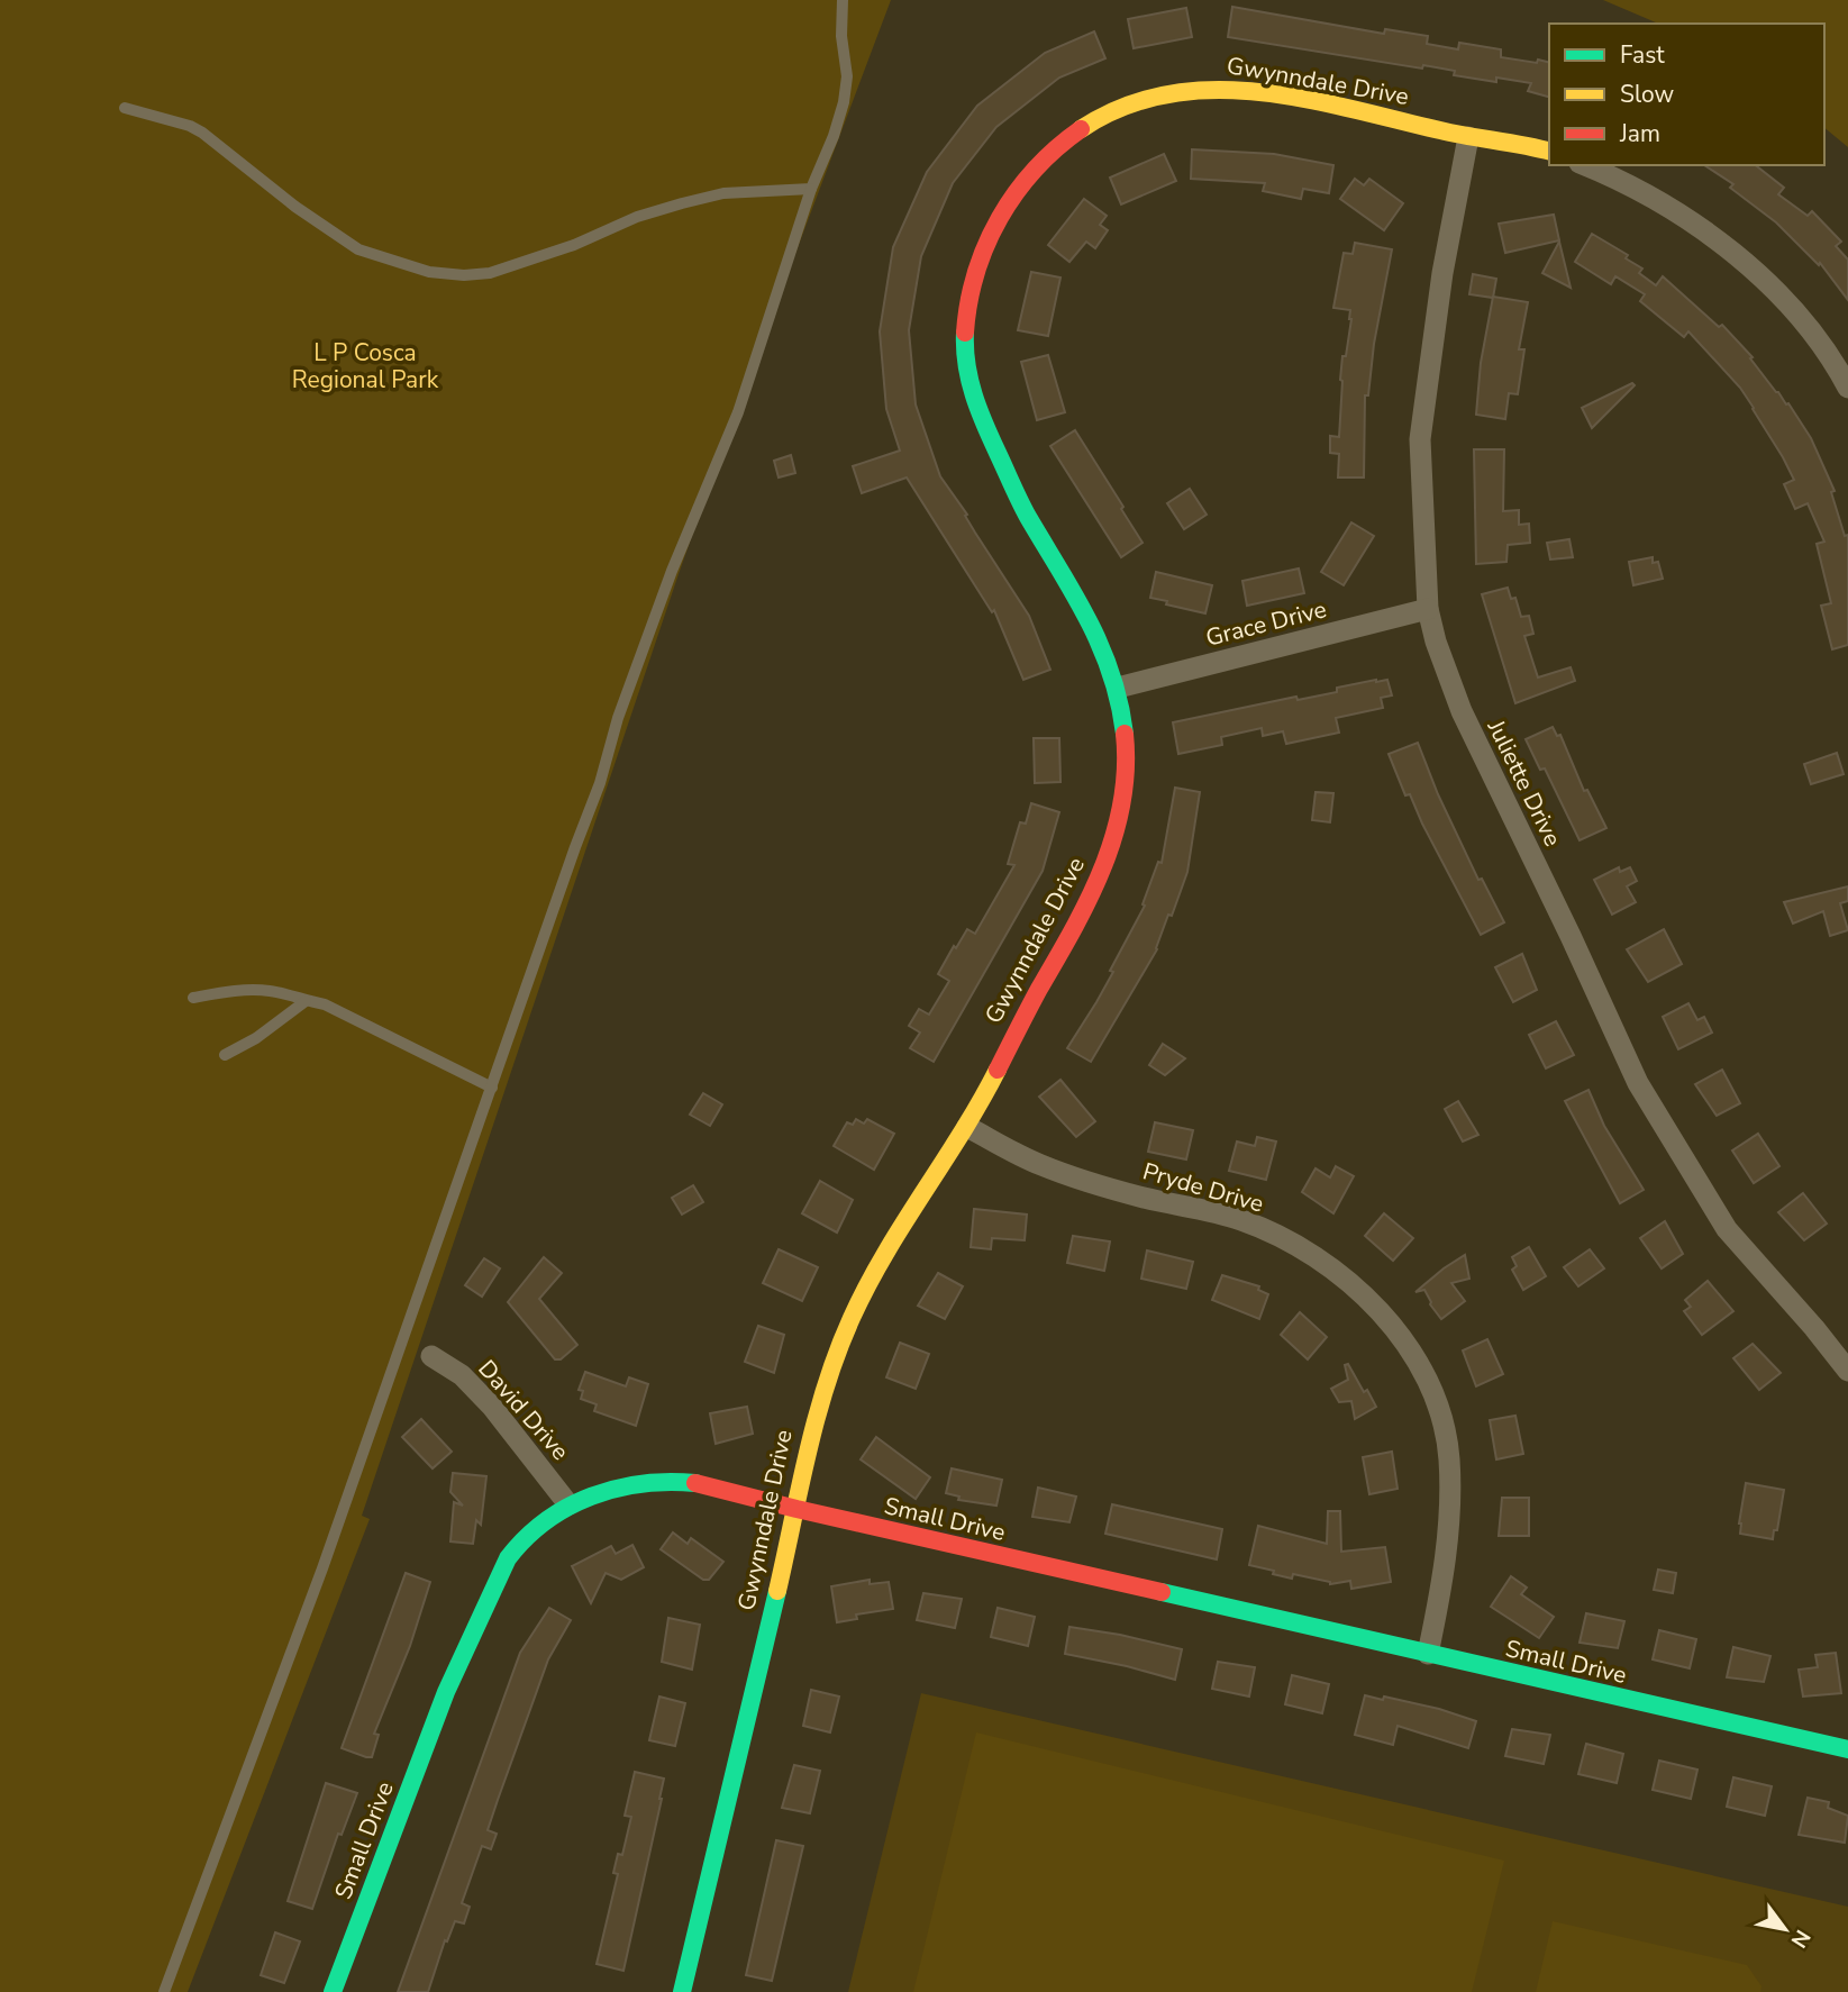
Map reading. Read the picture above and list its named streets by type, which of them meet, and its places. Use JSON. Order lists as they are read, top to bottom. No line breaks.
{"streets":{"street":["Gwynndale Drive","Grace Drive","Juliette Drive","Pryde Drive","David Drive","Small Drive"]},"crossings":[["Gwynndale Drive","Grace Drive"],["Gwynndale Drive","Juliette Drive"],["Gwynndale Drive","Pryde Drive"],["Gwynndale Drive","Small Drive"],["Grace Drive","Juliette Drive"],["Pryde Drive","Small Drive"],["David Drive","Small Drive"]],"parks":["L P Cosca Regional Park"],"legend":["Fast","Slow","Jam"],"north":"bottom right"}
